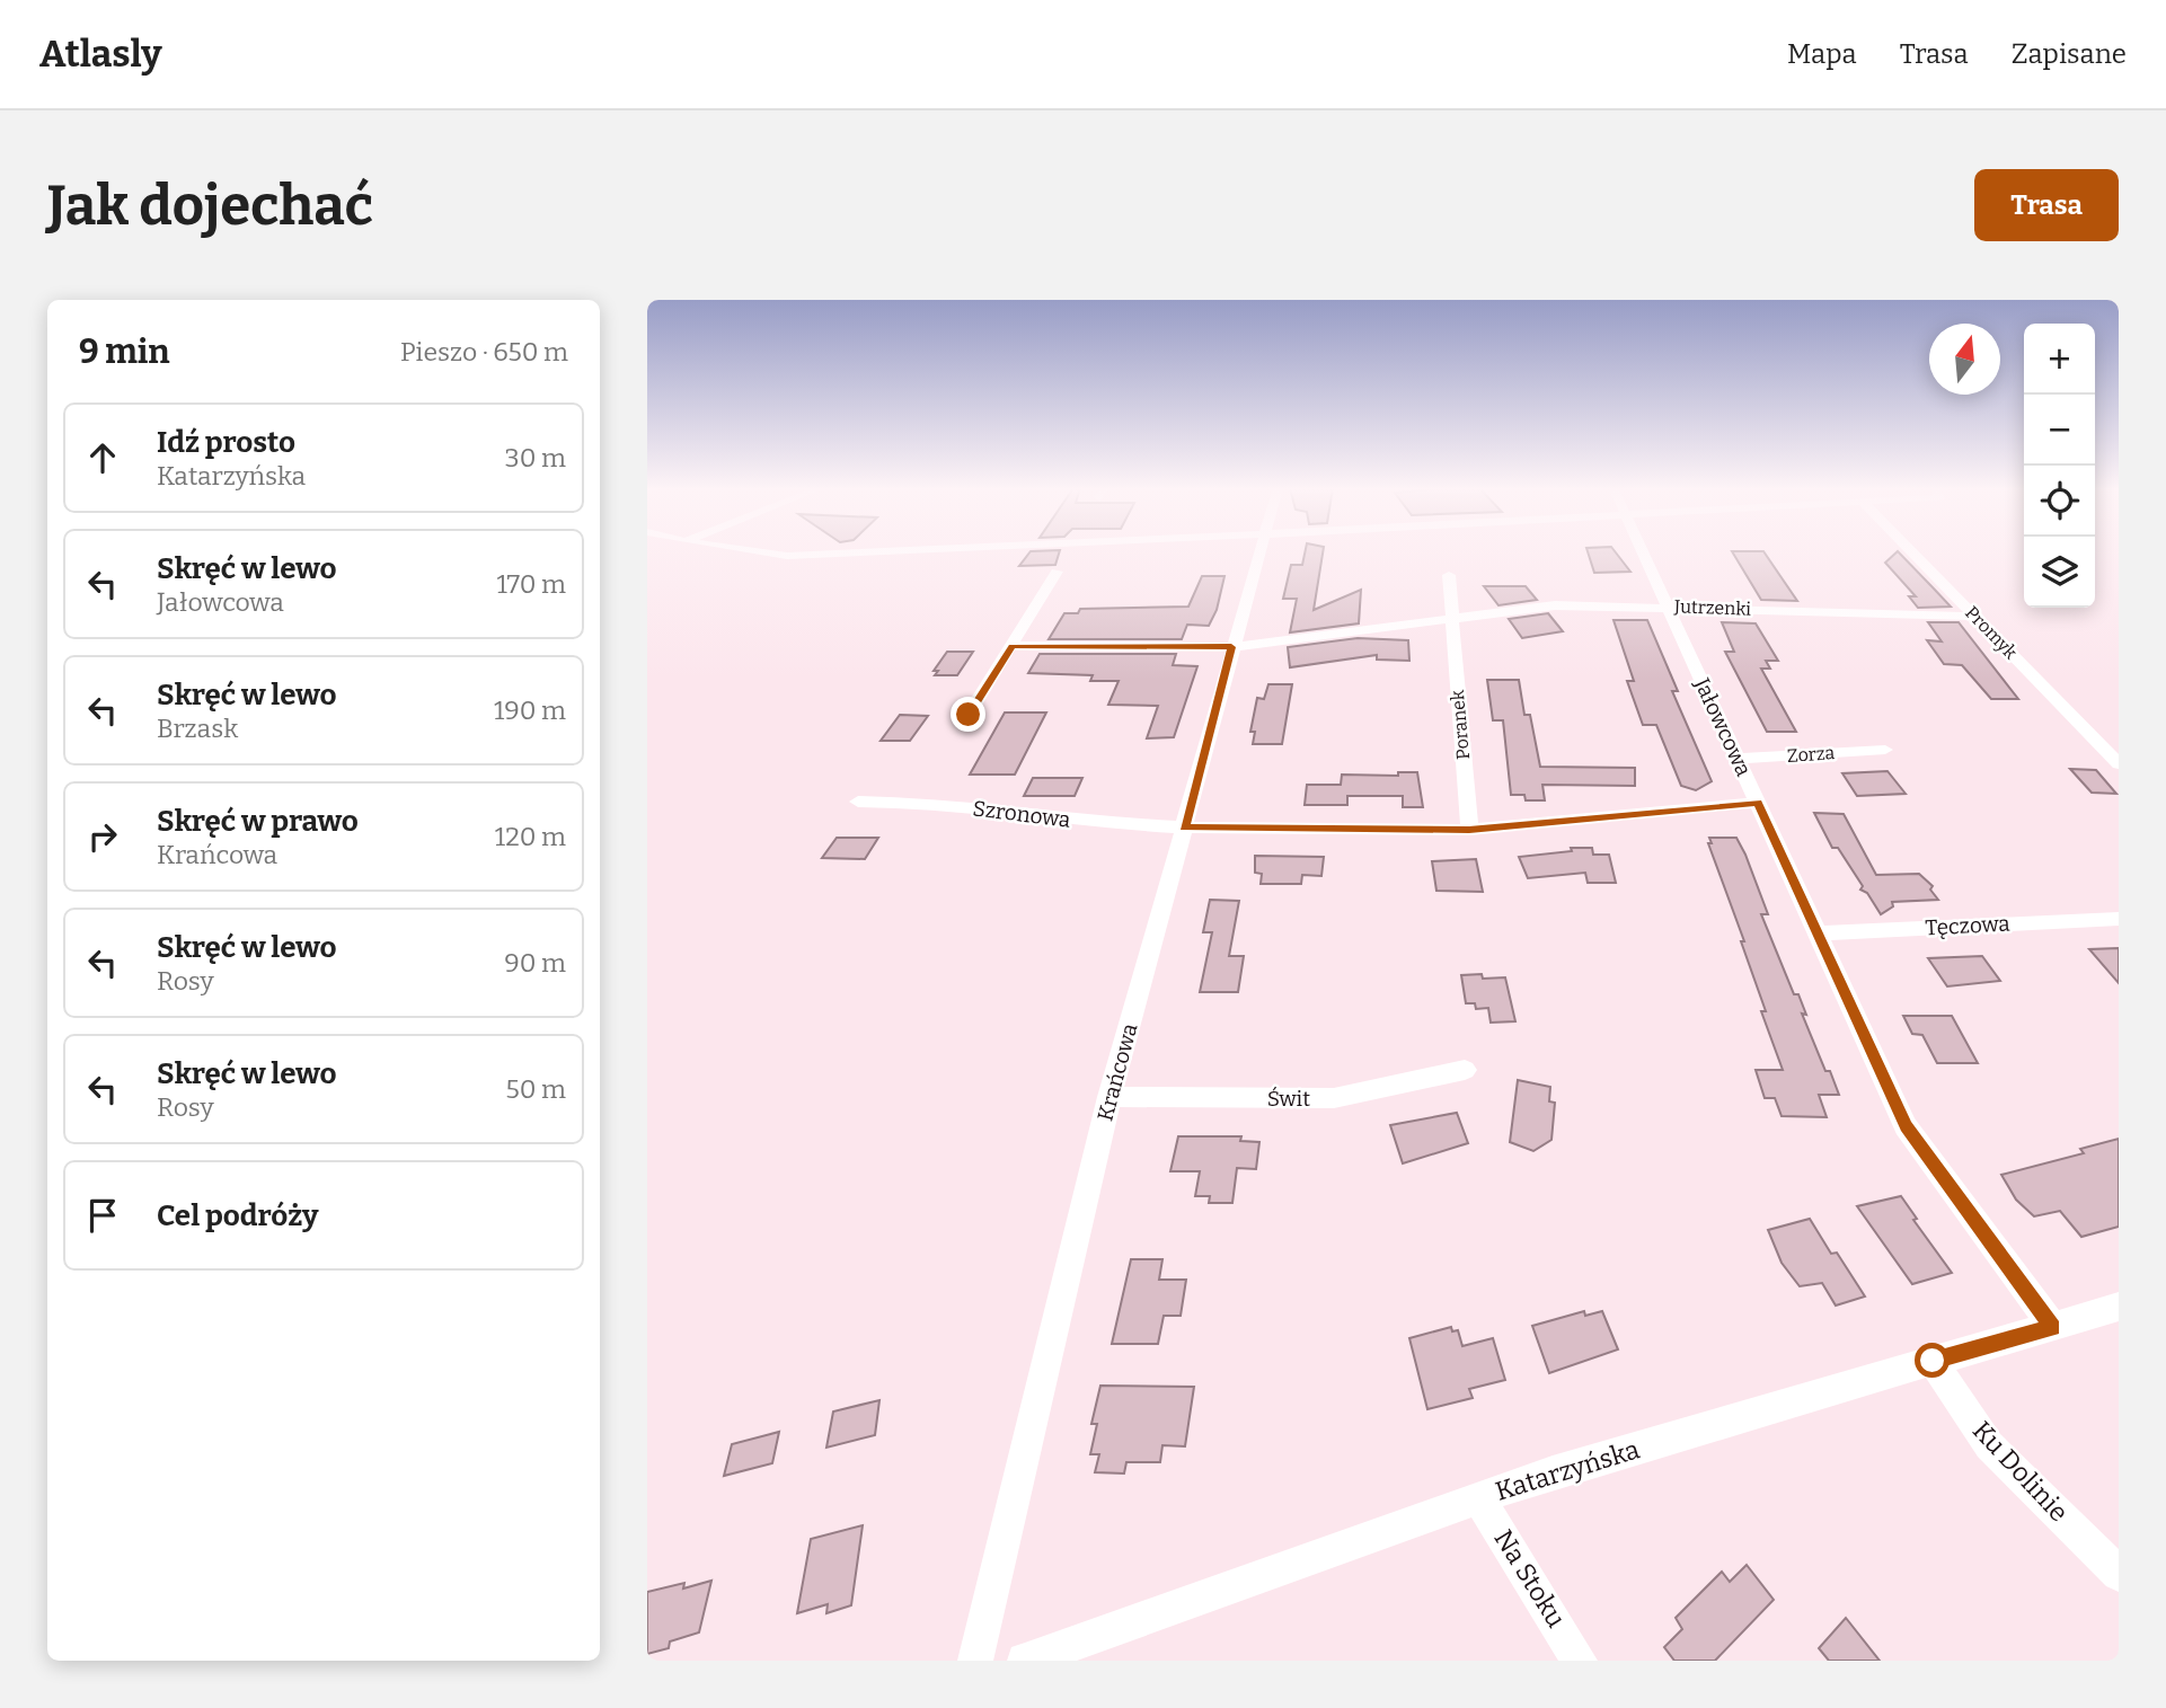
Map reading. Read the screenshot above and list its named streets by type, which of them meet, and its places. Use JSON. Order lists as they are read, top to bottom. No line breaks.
{"streets":{"street":["Jutrzenki","Promyk","Poranek","Jałowcowa","Zorza","Szronowa","Tęczowa","Krańcowa","Świt","Katarzyńska","Ku Dolinie","Na Stoku"]},"crossings":[["Jutrzenki","Promyk"],["Jutrzenki","Poranek"],["Jutrzenki","Jałowcowa"],["Jutrzenki","Krańcowa"],["Jałowcowa","Zorza"],["Jałowcowa","Tęczowa"],["Jałowcowa","Katarzyńska"],["Szronowa","Krańcowa"],["Krańcowa","Świt"],["Katarzyńska","Ku Dolinie"],["Katarzyńska","Na Stoku"]],"north":"top","page":{"header":"Atlasly","nav":["Mapa","Trasa","Zapisane"],"buttons":"Trasa","title":"Jak dojechać","heading":["9 min","Pieszo · 650 m"],"map_buttons":["+","−"],"list":[["Idź prosto","Katarzyńska","30 m"],["Skręć w lewo","Jałowcowa","170 m"],["Skręć w lewo","Brzask","190 m"],["Skręć w prawo","Krańcowa","120 m"],["Skręć w lewo","Rosy","90 m"],["Skręć w lewo","Rosy","50 m"],"Cel podróży"]}}
